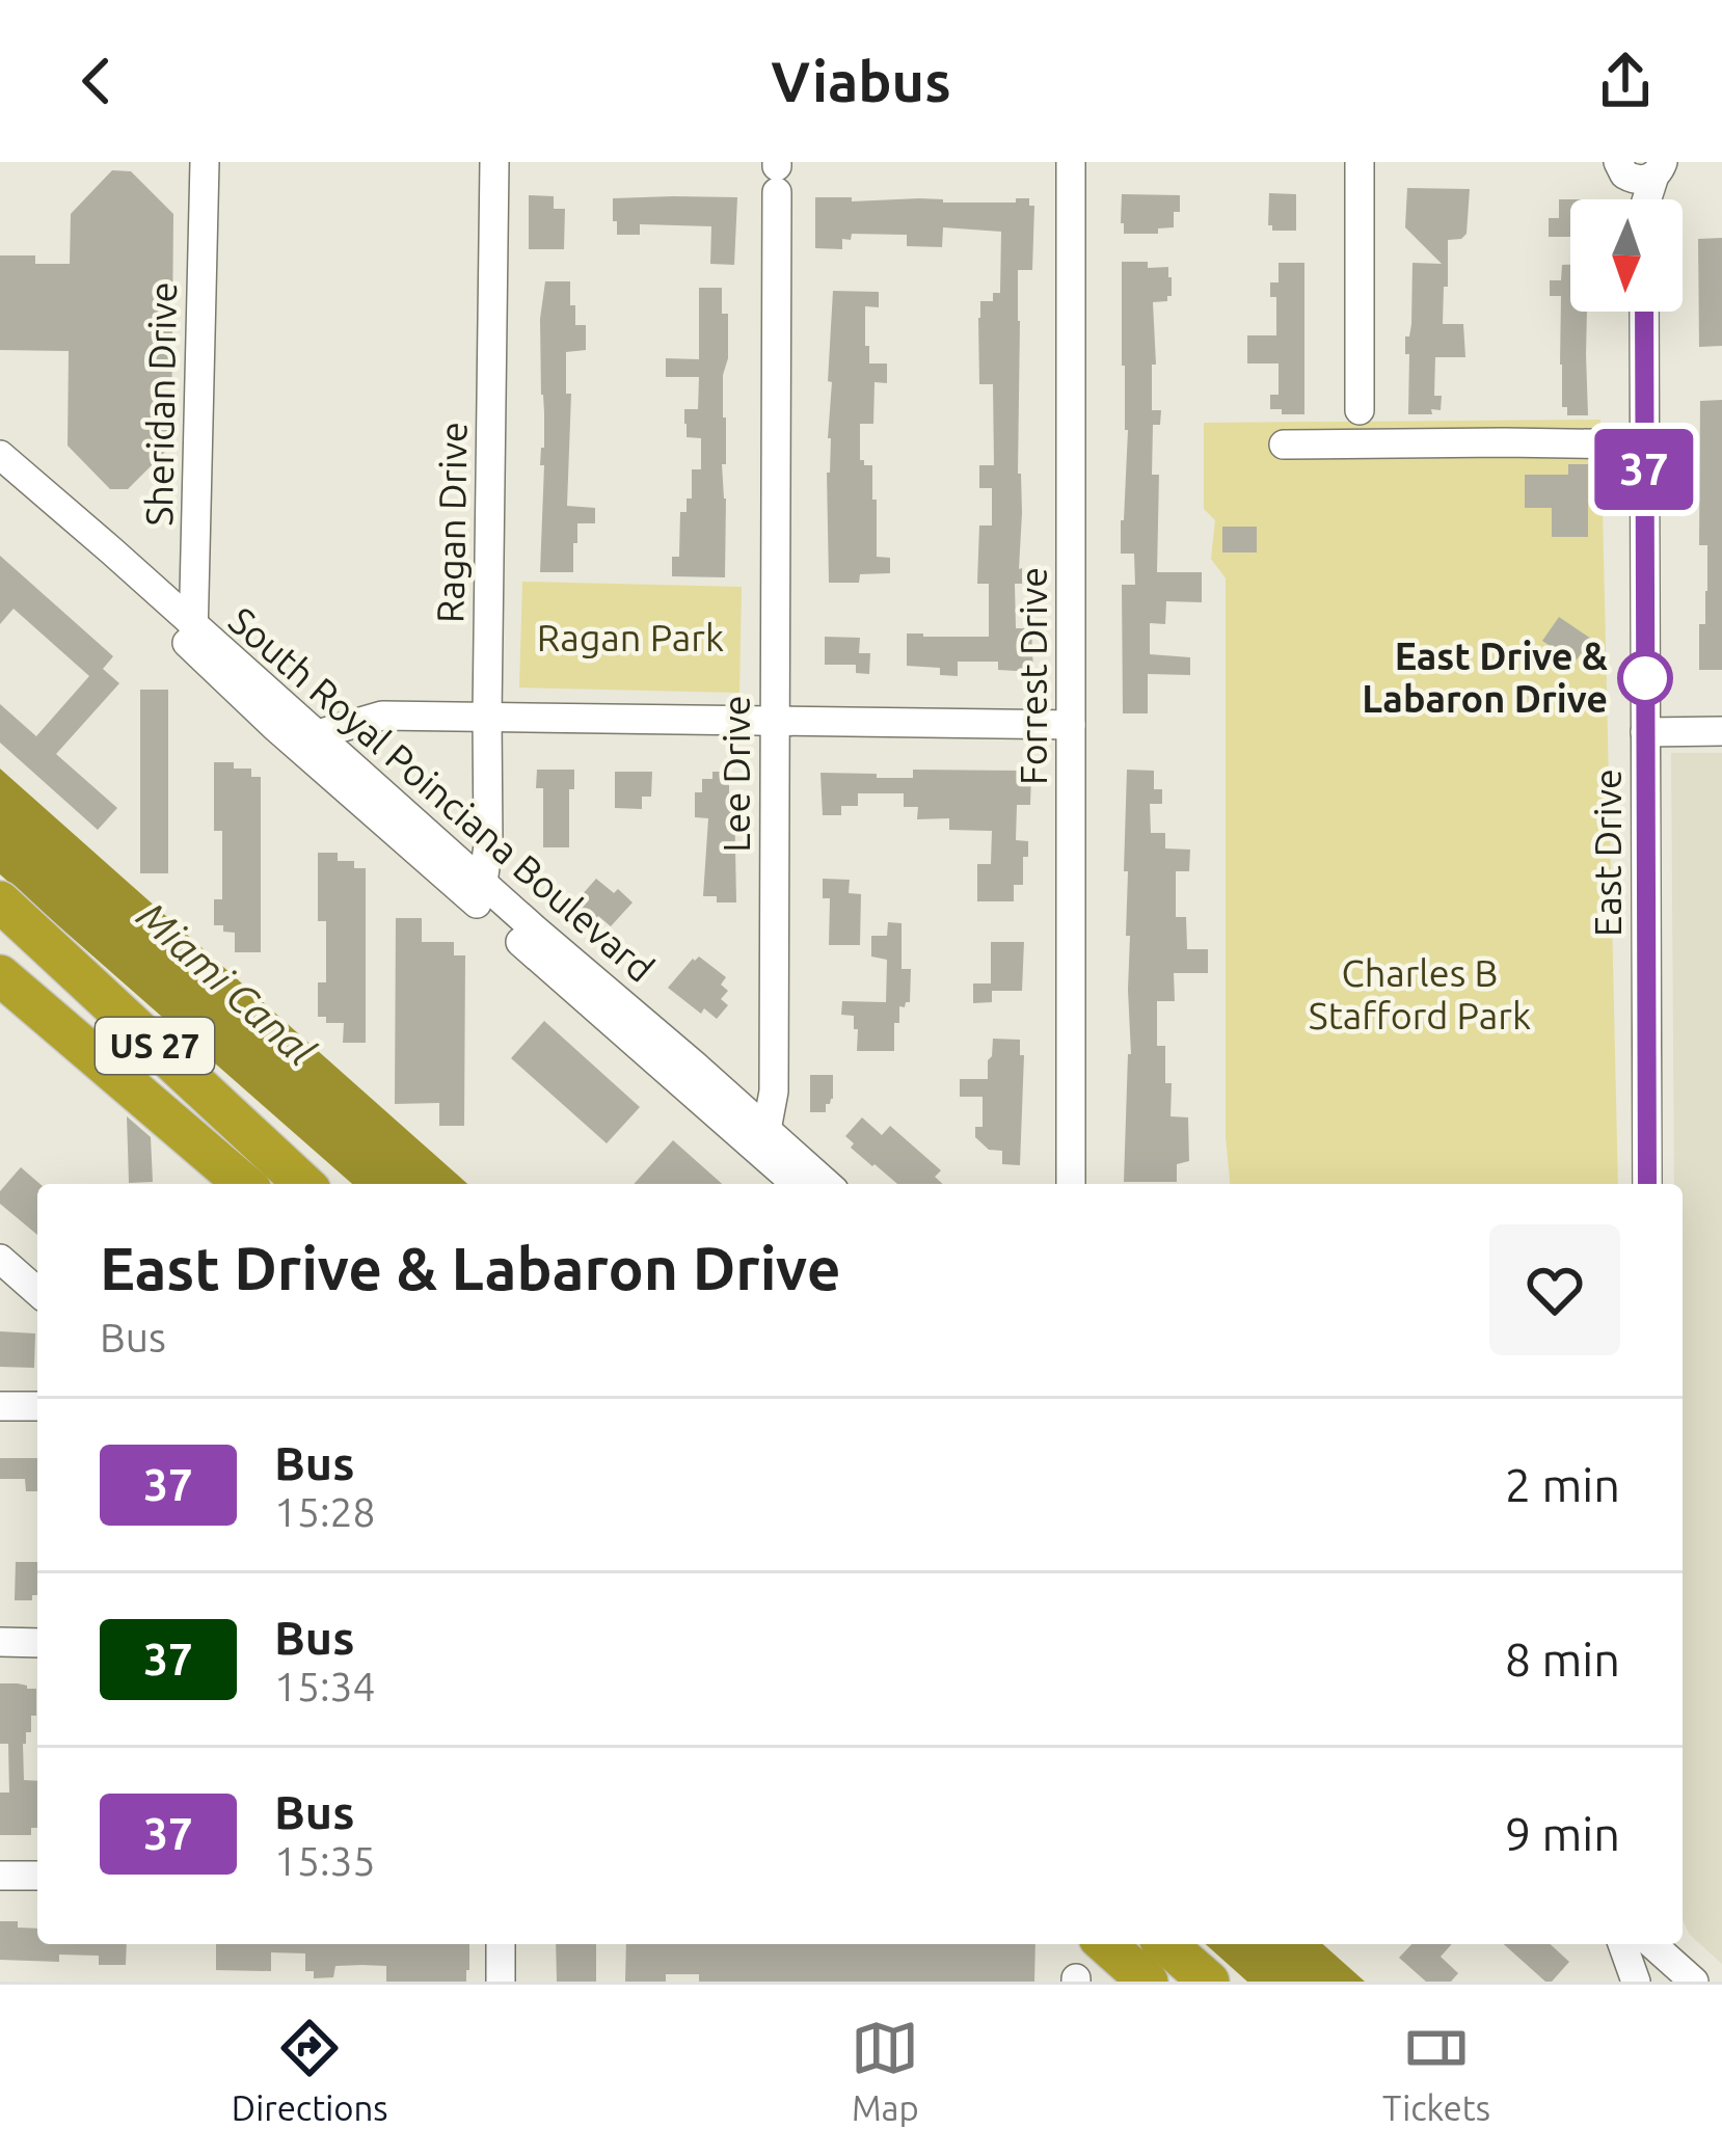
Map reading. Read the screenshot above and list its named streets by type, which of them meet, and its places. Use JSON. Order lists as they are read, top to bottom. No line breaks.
{"streets":{"highway":["US 27"],"street":["Sheridan Drive","Ragan Drive","Forrest Drive","Lee Drive","South Royal Poinciana Boulevard","East Drive"]},"crossings":[["Sheridan Drive","South Royal Poinciana Boulevard"],["Ragan Drive","South Royal Poinciana Boulevard"],["Lee Drive","South Royal Poinciana Boulevard"]],"water":["Miami Canal"],"parks":["Ragan Park","Charles B Stafford Park"],"places":["East Drive & Labaron Drive"],"lines":["bus line 37"],"north":"bottom","page":{"header":"Viabus","on_map":"37","heading":["East Drive & Labaron Drive","Bus"],"list":[{"mark":"37","name":"Bus","note":"15:28","value":"2 min"},{"mark":"37","name":"Bus","note":"15:34","value":"8 min"},{"mark":"37","name":"Bus","note":"15:35","value":"9 min"}],"tabs":["Directions","Map","Tickets"]}}
